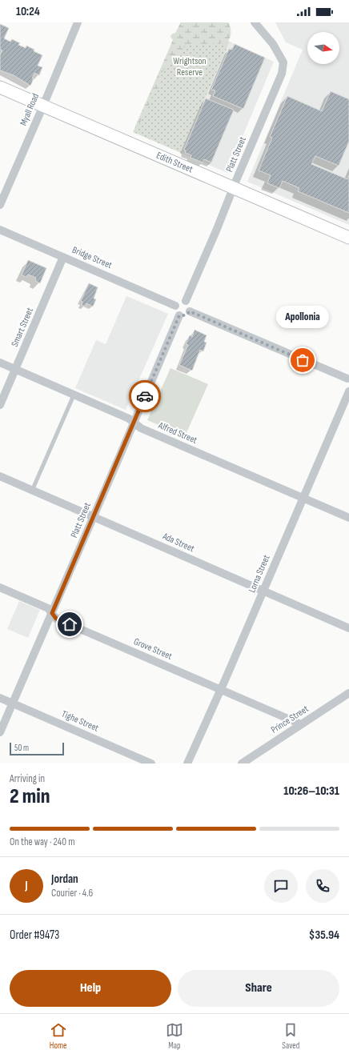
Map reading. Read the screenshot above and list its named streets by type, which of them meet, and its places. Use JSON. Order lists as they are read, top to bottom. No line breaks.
{"streets":{"main road":["Edith Street"],"street":["Myall Road","Platt Street","Bridge Street","Smart Street","Alfred Street","Ada Street","Lorna Street","Grove Street","Prince Street","Tighe Street"]},"crossings":[["Myall Road","Edith Street"],["Platt Street","Edith Street"],["Platt Street","Bridge Street"],["Platt Street","Alfred Street"],["Platt Street","Ada Street"],["Platt Street","Grove Street"],["Platt Street","Tighe Street"],["Bridge Street","Smart Street"],["Smart Street","Alfred Street"],["Alfred Street","Lorna Street"],["Ada Street","Lorna Street"],["Lorna Street","Grove Street"],["Grove Street","Prince Street"]],"parks":["Wrightson Reserve"],"places":["Apollonia"],"scale_bar":"50 m","north":"right","page":{"status":"10:24","bubble":"Apollonia","scale":"50 m","heading":["2 min","Arriving in","10:26–10:31"],"panel":["Jordan","Courier · 4.6","Order #9473","$35.94"],"bar":"On the way · 240 m","round":"J","buttons":["Help","Share"],"tabs":["Home","Map","Saved"]}}
